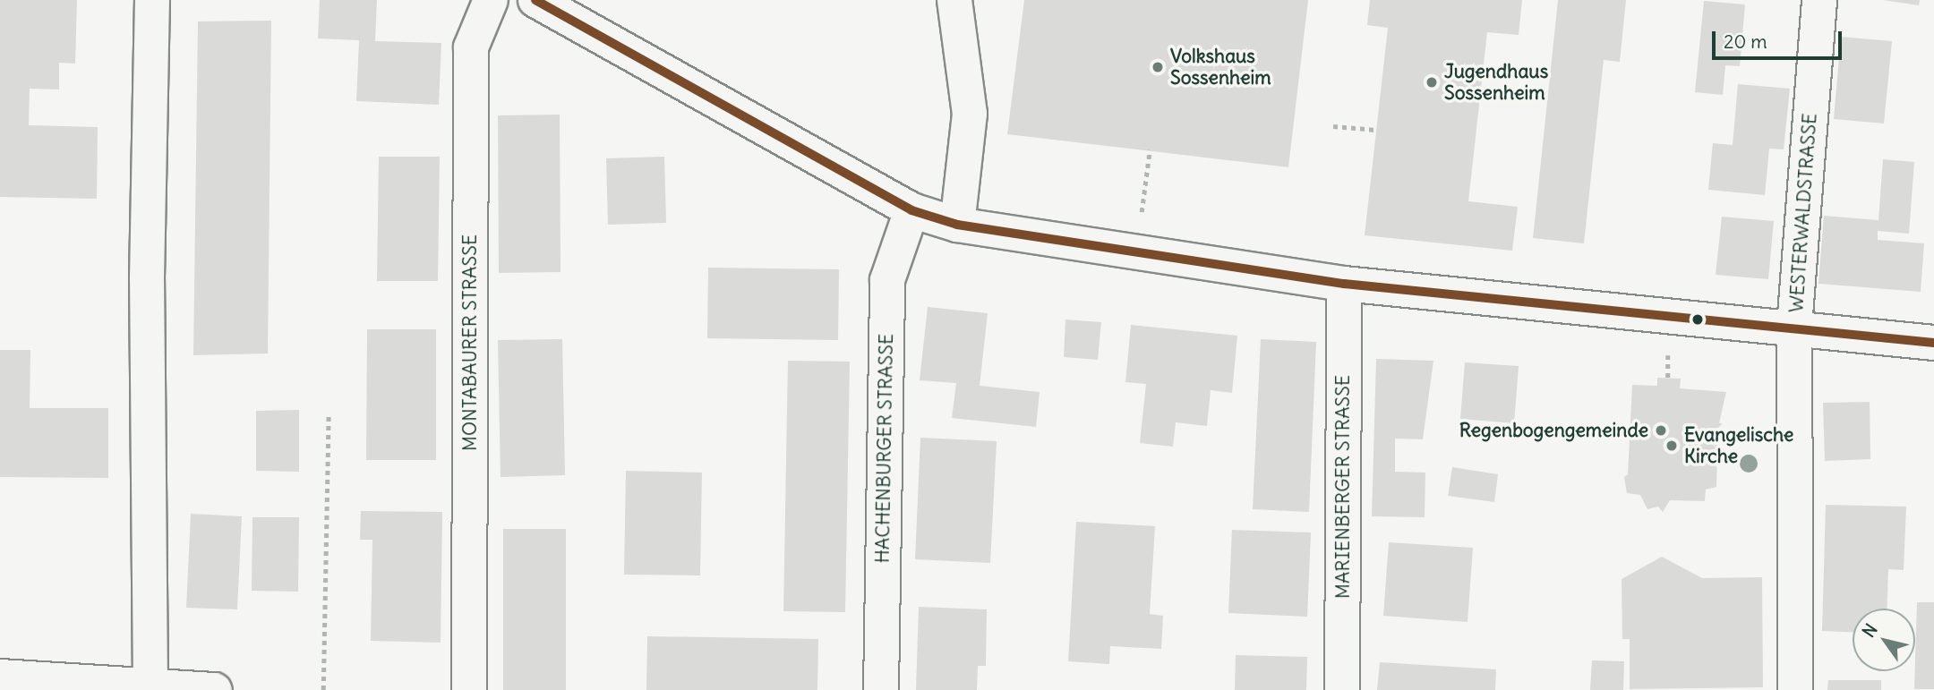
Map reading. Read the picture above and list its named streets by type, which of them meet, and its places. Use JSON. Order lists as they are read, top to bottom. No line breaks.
{"streets":{"street":["WESTERWALDSTRASSE","MONTABAURER STRASSE","HACHENBURGER STRASSE","MARIENBERGER STRASSE"]},"places":["Volkshaus Sossenheim","Jugendhaus Sossenheim","Regenbogengemeinde","Evangelische Kirche"],"scale_bar":"20 m","north":"top left"}
